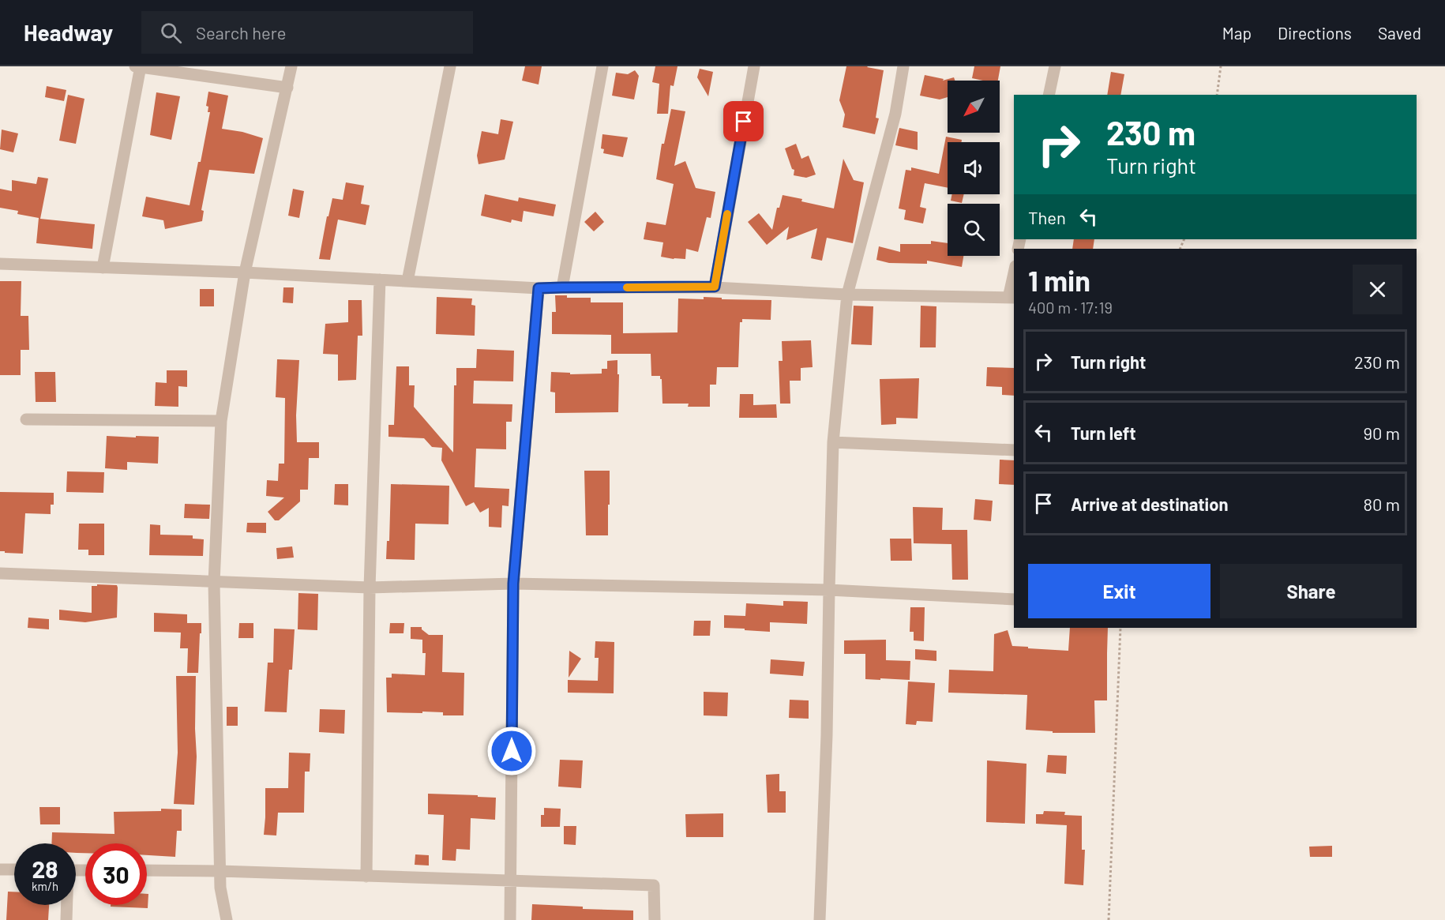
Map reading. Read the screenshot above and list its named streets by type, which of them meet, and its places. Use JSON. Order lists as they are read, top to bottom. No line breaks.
{"north":"bottom left","page":{"header":"Headway","search":"Search here","nav":["Map","Directions","Saved"],"turn":["230 m","Turn right"],"then":"Then","heading":["1 min","400 m · 17:19"],"list":[{"name":"Turn right","value":"230 m"},{"name":"Turn left","value":"90 m"},{"name":"Arrive at destination","value":"80 m"}],"buttons":["Exit","Share"],"speed":"28 km/h","limit":"30"}}
